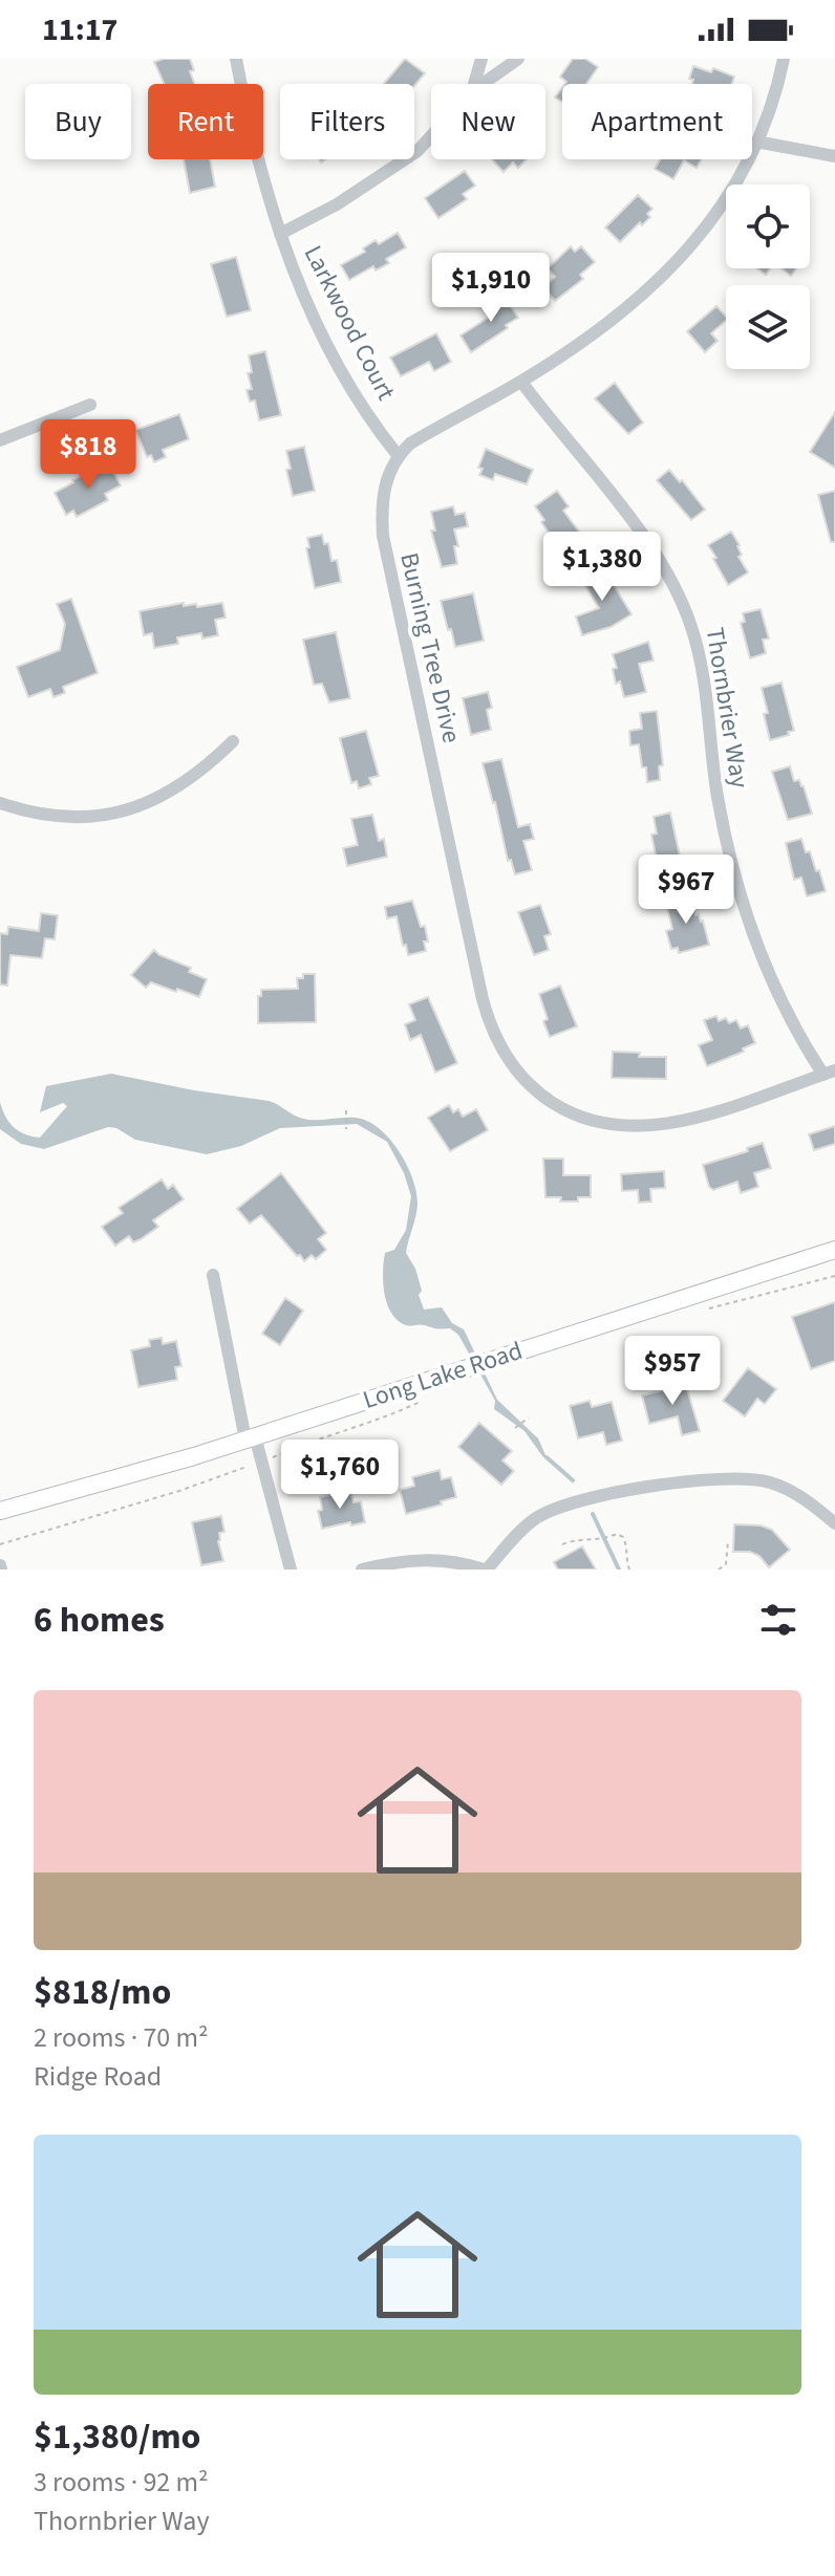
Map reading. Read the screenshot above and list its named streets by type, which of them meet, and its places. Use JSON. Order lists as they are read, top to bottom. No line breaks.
{"streets":{"main road":["Long Lake Road"],"street":["Larkwood Court","Burning Tree Drive","Thornbrier Way"]},"crossings":[["Larkwood Court","Burning Tree Drive"],["Burning Tree Drive","Thornbrier Way"]],"page":{"status":"11:17","chip":["Buy","Rent","Filters","New","Apartment"],"price":["$1,910","$818","$1,380","$967","$957","$1,760"],"heading":"6 homes","list":[{"name":"$818/mo","note":"2 rooms · 70 m² · Ridge Road"},{"name":"$1,380/mo","note":"3 rooms · 92 m² · Thornbrier Way"}]}}
